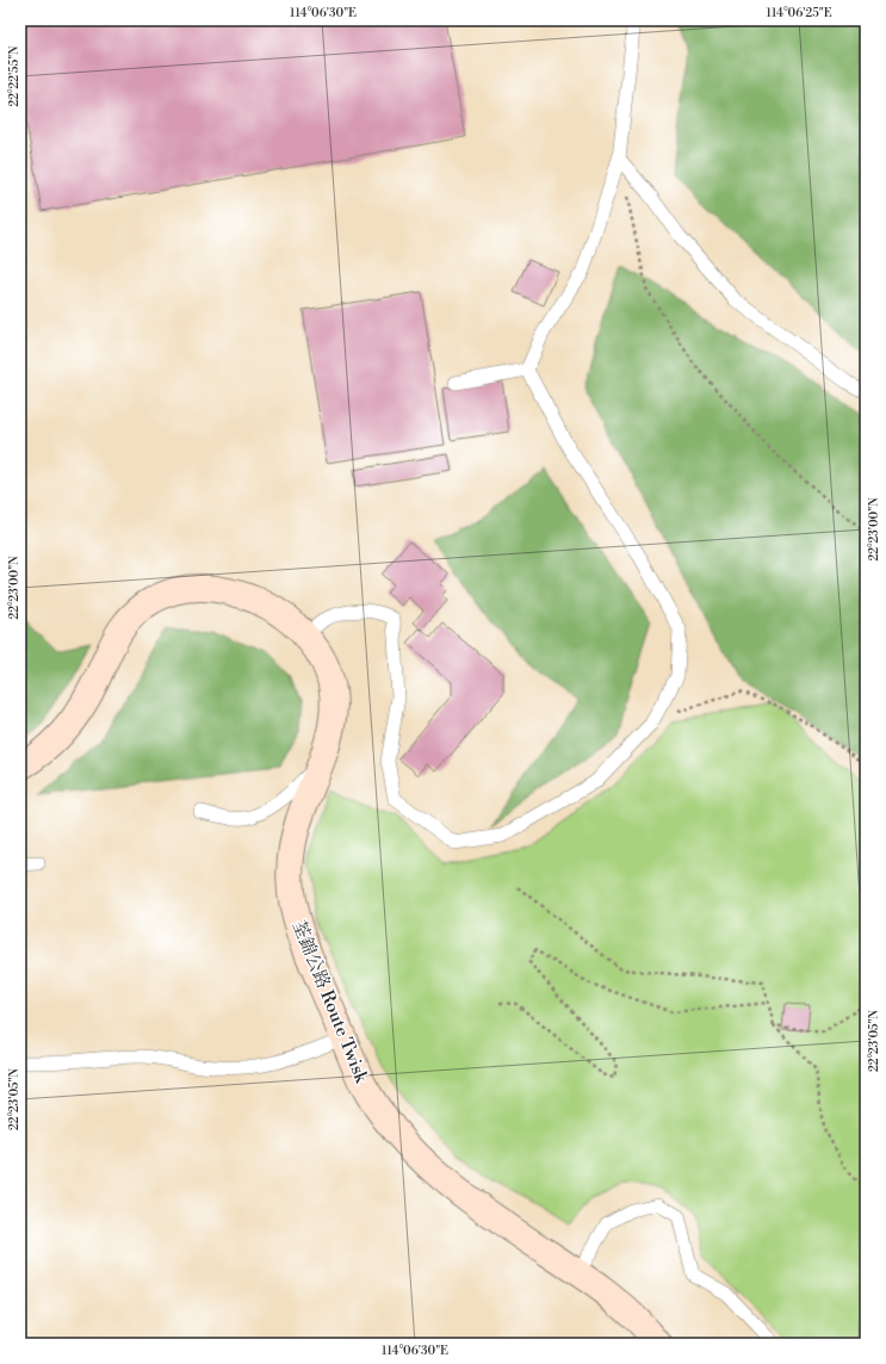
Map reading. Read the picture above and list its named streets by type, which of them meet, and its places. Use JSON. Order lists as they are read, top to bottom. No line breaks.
{"streets":{"main road":["荃錦公路 Route Twisk"]},"coordinates":["114°06'30\"E","114°06'25\"E","22°22'55\"N","22°23'00\"N","22°23'05\"N"]}
